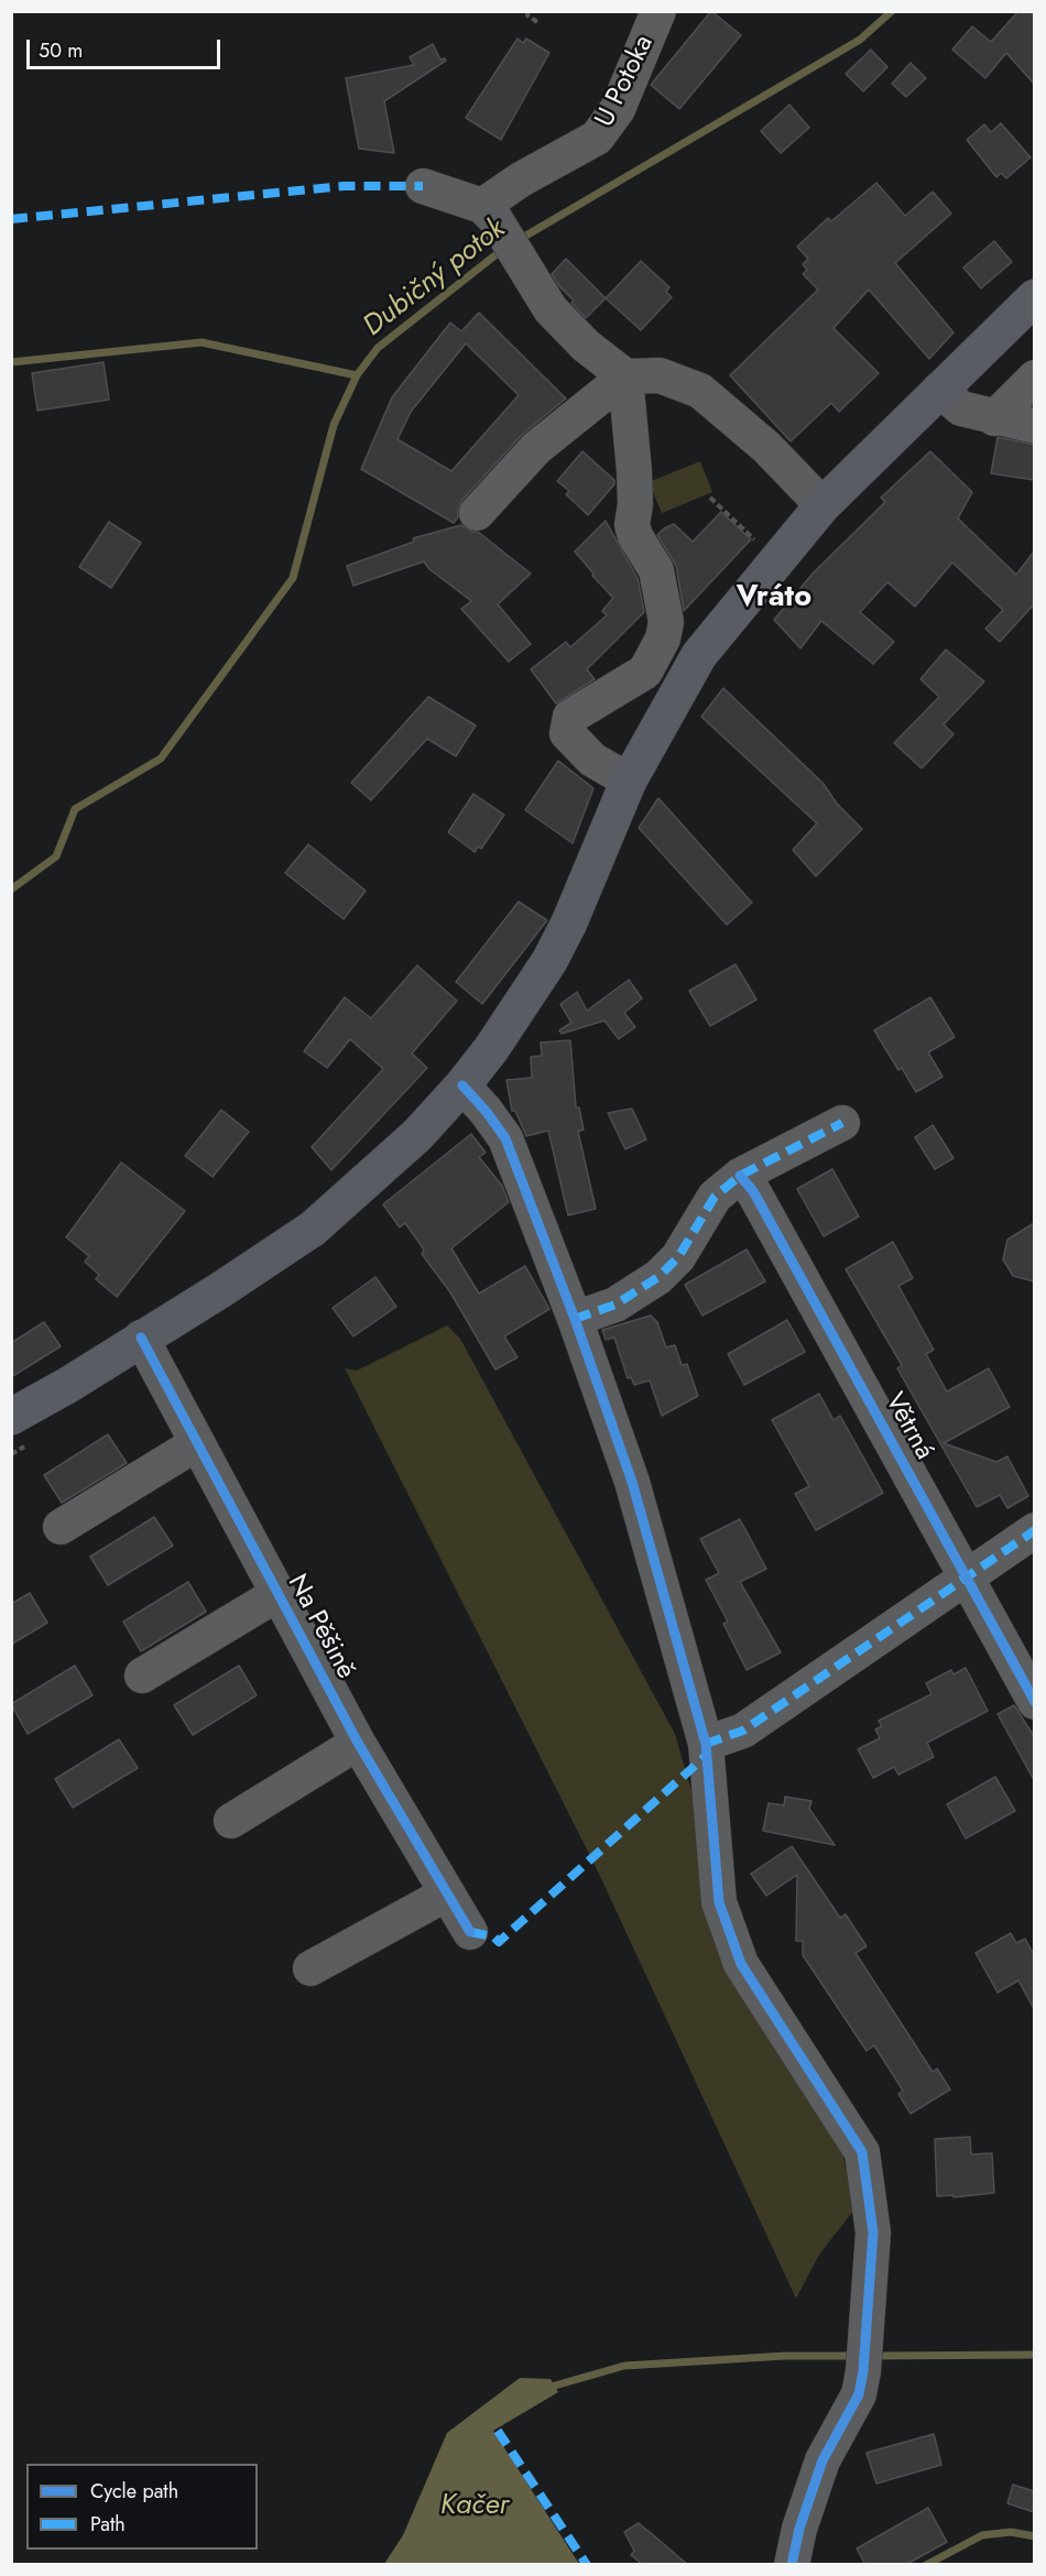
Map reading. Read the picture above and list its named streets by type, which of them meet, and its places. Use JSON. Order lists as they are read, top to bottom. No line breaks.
{"streets":{"street":["U Potoka","Větrná","Na Pěšině"]},"districts":["Vráto"],"water":["Dubičný potok","Kačer"],"legend":["Cycle path","Path"],"scale_bar":"50 m"}
